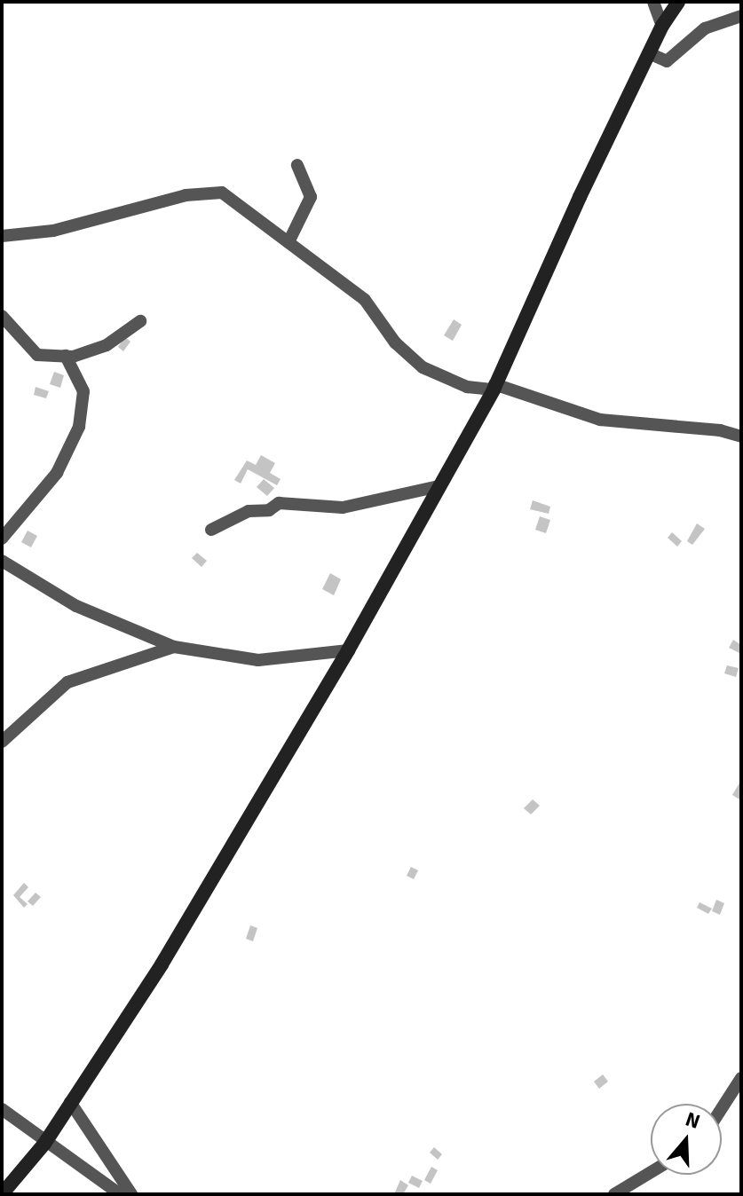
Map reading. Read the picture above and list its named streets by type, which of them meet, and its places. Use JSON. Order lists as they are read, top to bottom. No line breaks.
{"north":"top"}
